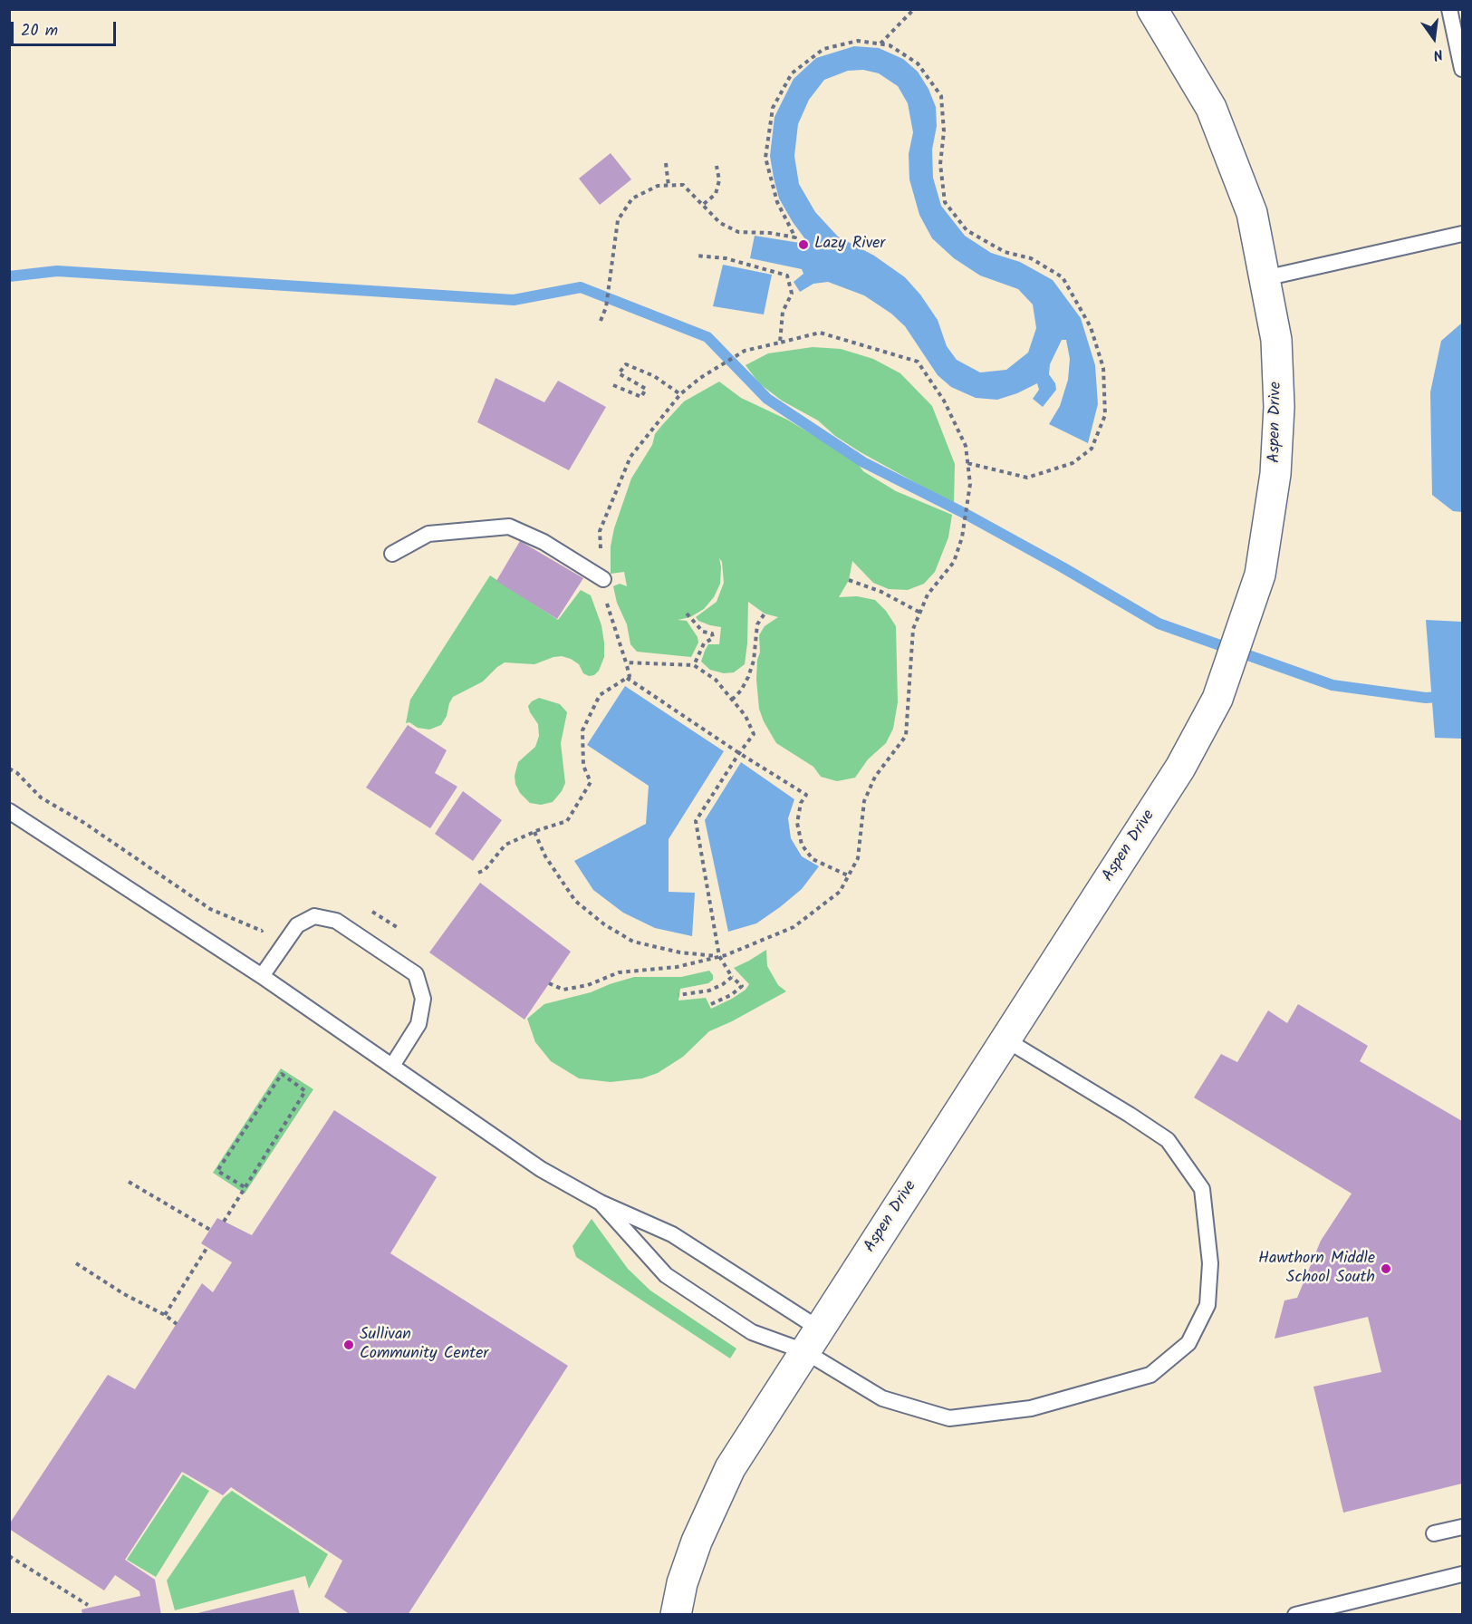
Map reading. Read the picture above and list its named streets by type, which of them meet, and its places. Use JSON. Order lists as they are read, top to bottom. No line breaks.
{"streets":{"street":["Aspen Drive"]},"places":["Lazy River","Hawthorn Middle School South","Sullivan Community Center"],"scale_bar":"20 m","north":"bottom"}
